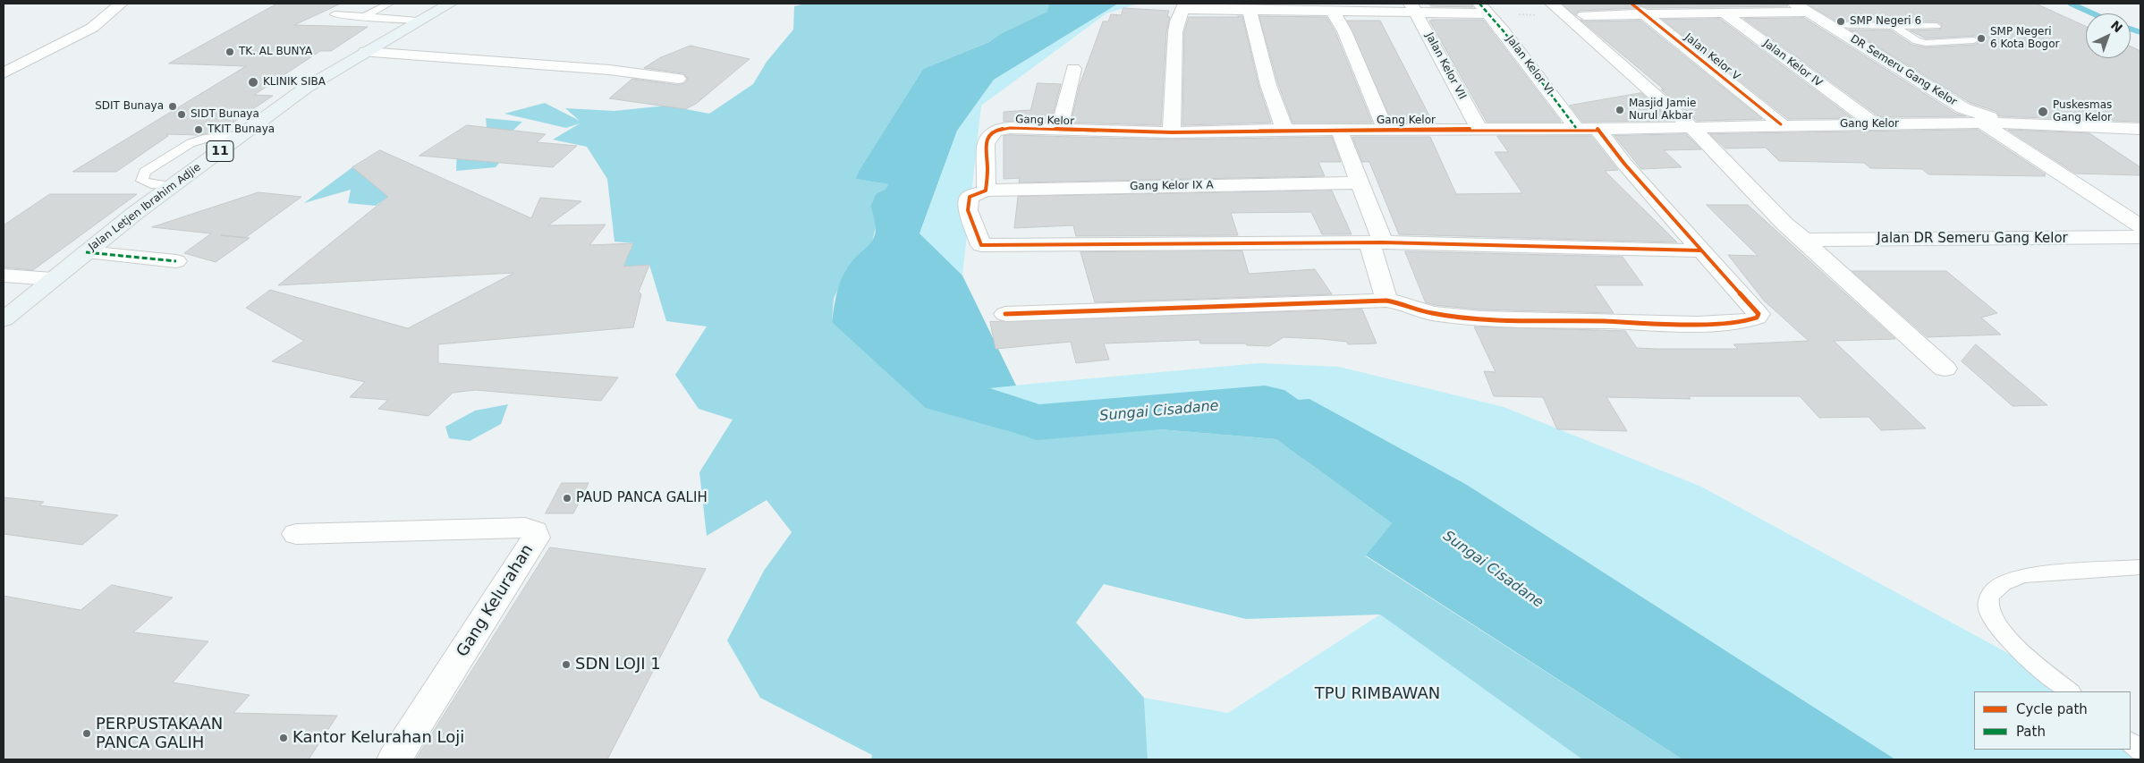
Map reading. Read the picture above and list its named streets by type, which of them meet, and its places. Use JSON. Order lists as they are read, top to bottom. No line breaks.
{"streets":{"main road":["11","Jalan Letjen Ibrahim Adjie"],"street":["Jalan Kelor V","Jalan Kelor IV","Jalan Kelor VI","Jalan Kelor VII","DR Semeru Gang Kelor","Gang Kelor","Gang Kelor IX A","Jalan DR Semeru Gang Kelor","Gang Kelurahan"]},"crossings":[["Jalan Kelor V","Gang Kelor"],["Jalan Kelor IV","Gang Kelor"],["Jalan Kelor VI","Gang Kelor"],["Jalan Kelor VII","Gang Kelor"],["DR Semeru Gang Kelor","Gang Kelor"],["Gang Kelor","Gang Kelor IX A"]],"water":["Sungai Cisadane"],"parks":["TPU RIMBAWAN"],"places":["SMP Negeri 6","SMP Negeri 6 Kota Bogor","TK. AL BUNYA","KLINIK SIBA","SDIT Bunaya","Masjid Jamie Nurul Akbar","Puskesmas Gang Kelor","SIDT Bunaya","TKIT Bunaya","PAUD PANCA GALIH","SDN LOJI 1","PERPUSTAKAAN PANCA GALIH","Kantor Kelurahan Loji"],"legend":["Cycle path","Path"],"north":"top right"}
